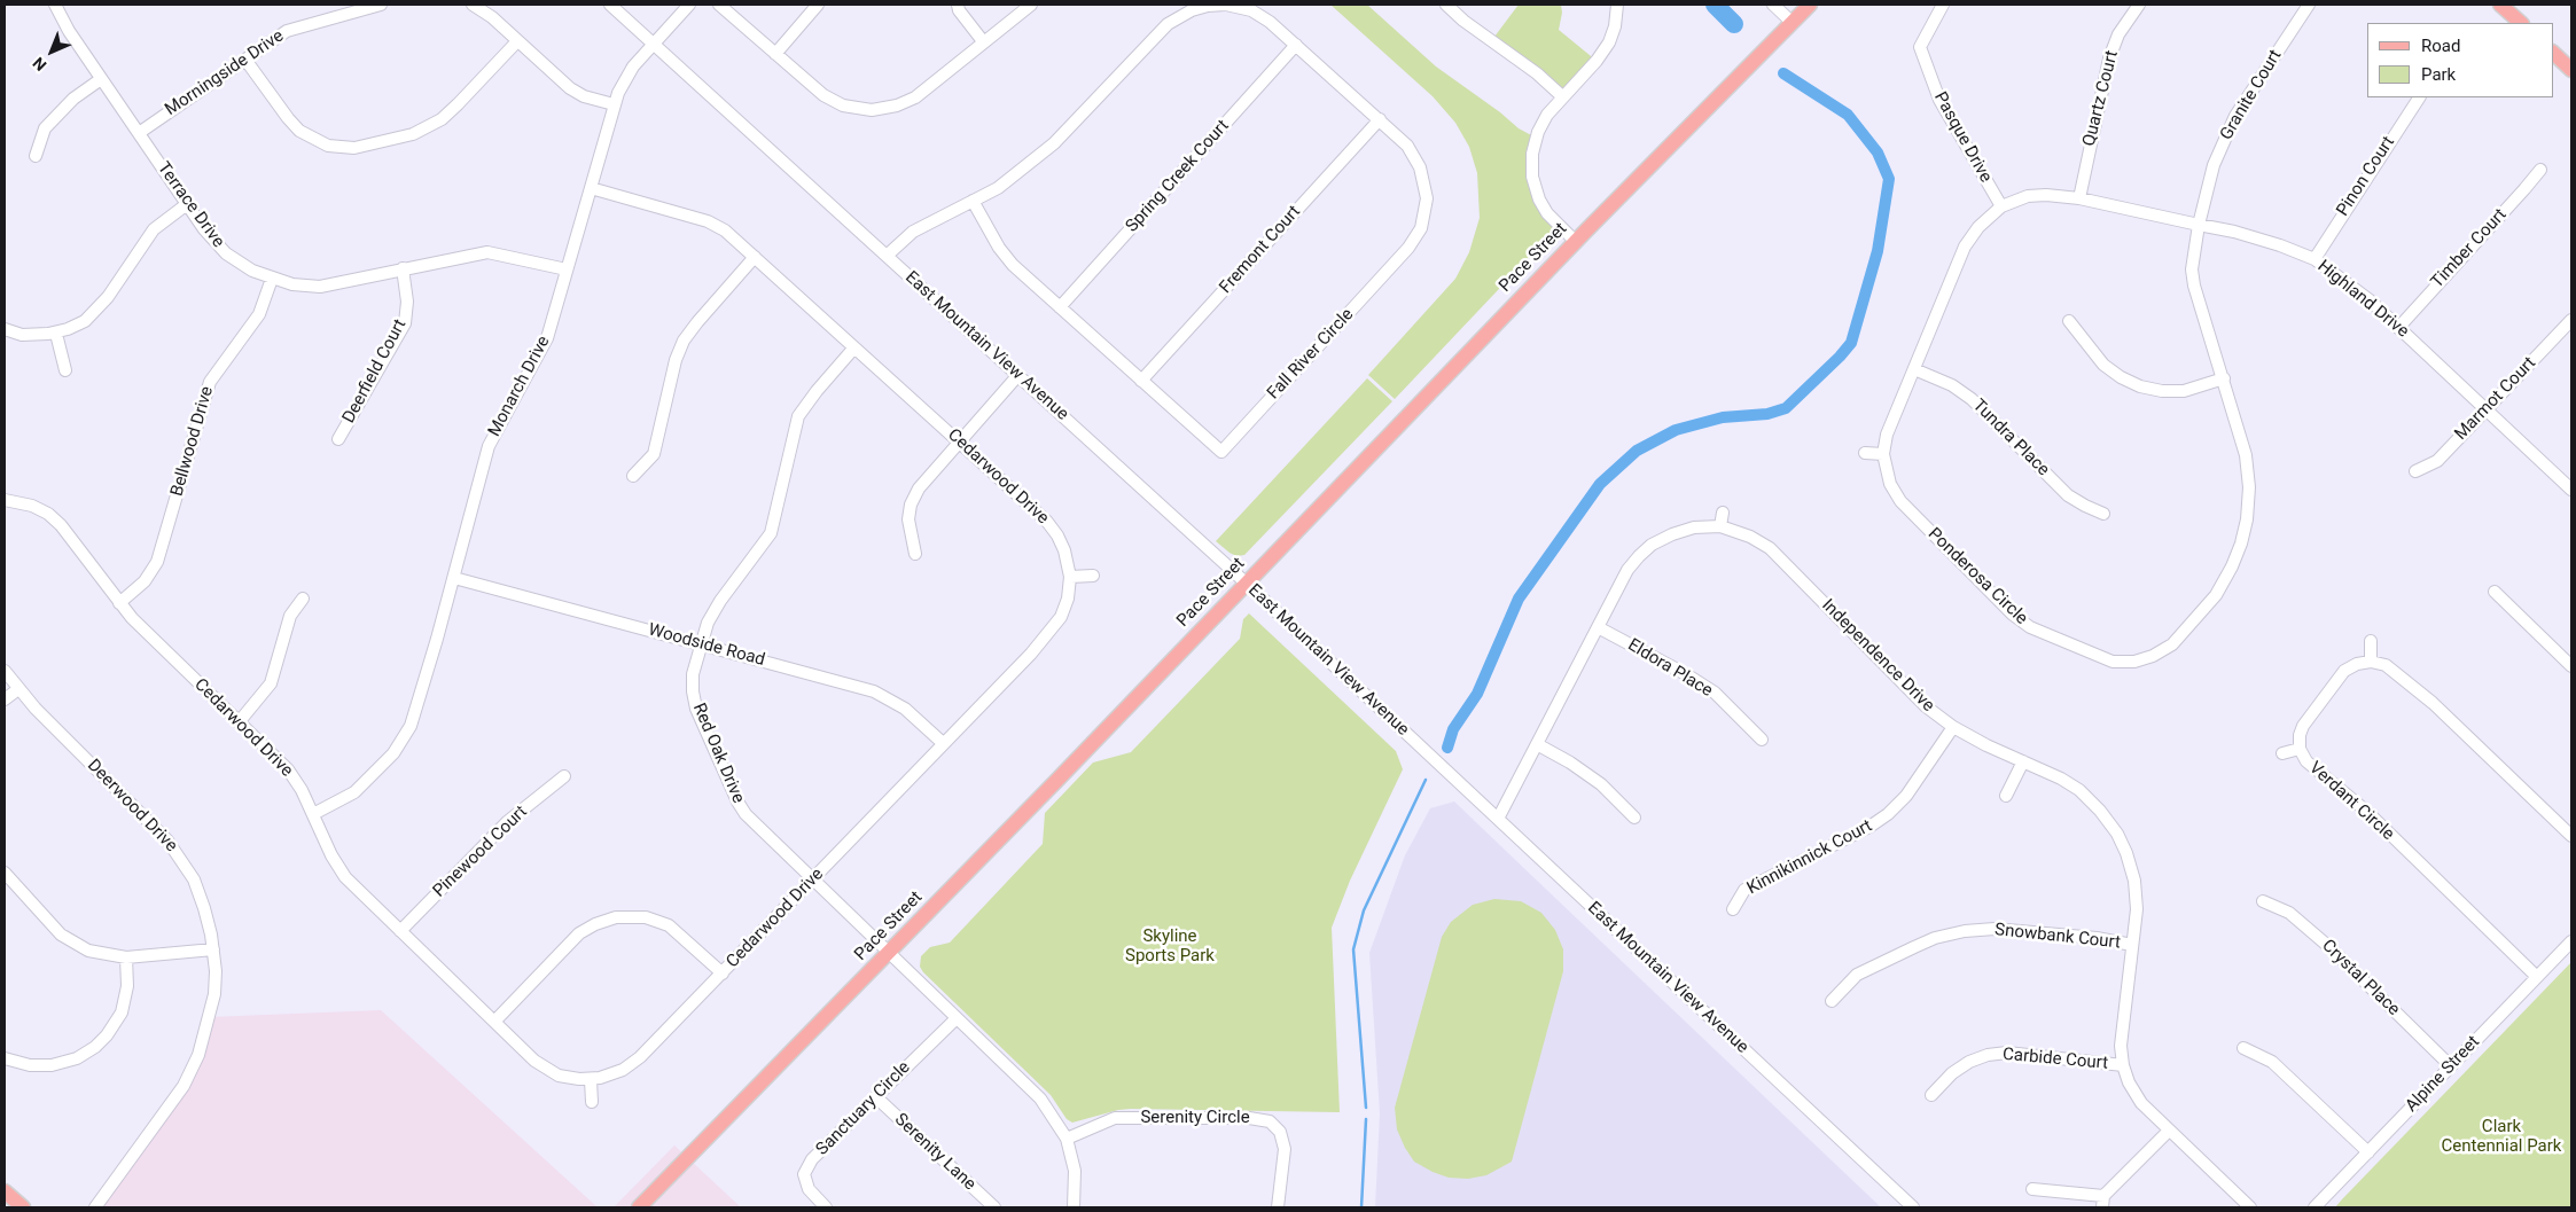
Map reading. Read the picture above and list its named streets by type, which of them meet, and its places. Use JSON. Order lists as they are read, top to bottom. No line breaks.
{"streets":{"main road":["Pace Street"],"street":["Morningside Drive","Granite Court","Quartz Court","Pasque Drive","Spring Creek Court","Pinon Court","Terrace Drive","Timber Court","Fremont Court","Highland Drive","East Mountain View Avenue","Fall River Circle","Deerfield Court","Monarch Drive","Marmot Court","Tundra Place","Bellwood Drive","Cedarwood Drive","Ponderosa Circle","Woodside Road","Independence Drive","Eldora Place","Red Oak Drive","Verdant Circle","Deerwood Drive","Pinewood Court","Kinnikinnick Court","Snowbank Court","Crystal Place","Carbide Court","Alpine Street","Sanctuary Circle","Serenity Circle","Serenity Lane"]},"crossings":[["Morningside Drive","Terrace Drive"],["Granite Court","Highland Drive"],["Granite Court","Ponderosa Circle"],["Quartz Court","Highland Drive"],["Pasque Drive","Highland Drive"],["Pasque Drive","Ponderosa Circle"],["Spring Creek Court","Fall River Circle"],["Pinon Court","Highland Drive"],["Terrace Drive","Deerfield Court"],["Terrace Drive","Monarch Drive"],["Terrace Drive","Bellwood Drive"],["Timber Court","Highland Drive"],["Fremont Court","Fall River Circle"],["Pace Street","East Mountain View Avenue"],["Pace Street","Red Oak Drive"],["Highland Drive","Marmot Court"],["Highland Drive","Ponderosa Circle"],["East Mountain View Avenue","Fall River Circle"],["East Mountain View Avenue","Monarch Drive"],["East Mountain View Avenue","Independence Drive"],["Monarch Drive","Cedarwood Drive"],["Monarch Drive","Woodside Road"],["Tundra Place","Ponderosa Circle"],["Bellwood Drive","Cedarwood Drive"],["Cedarwood Drive","Woodside Road"],["Cedarwood Drive","Red Oak Drive"],["Cedarwood Drive","Pinewood Court"],["Woodside Road","Red Oak Drive"],["Independence Drive","Eldora Place"],["Independence Drive","Kinnikinnick Court"],["Independence Drive","Snowbank Court"],["Independence Drive","Carbide Court"],["Red Oak Drive","Sanctuary Circle"],["Red Oak Drive","Serenity Circle"],["Verdant Circle","Alpine Street"],["Crystal Place","Alpine Street"],["Sanctuary Circle","Serenity Lane"]],"parks":["Skyline Sports Park","Clark Centennial Park"],"legend":["Road","Park"],"north":"bottom left"}
